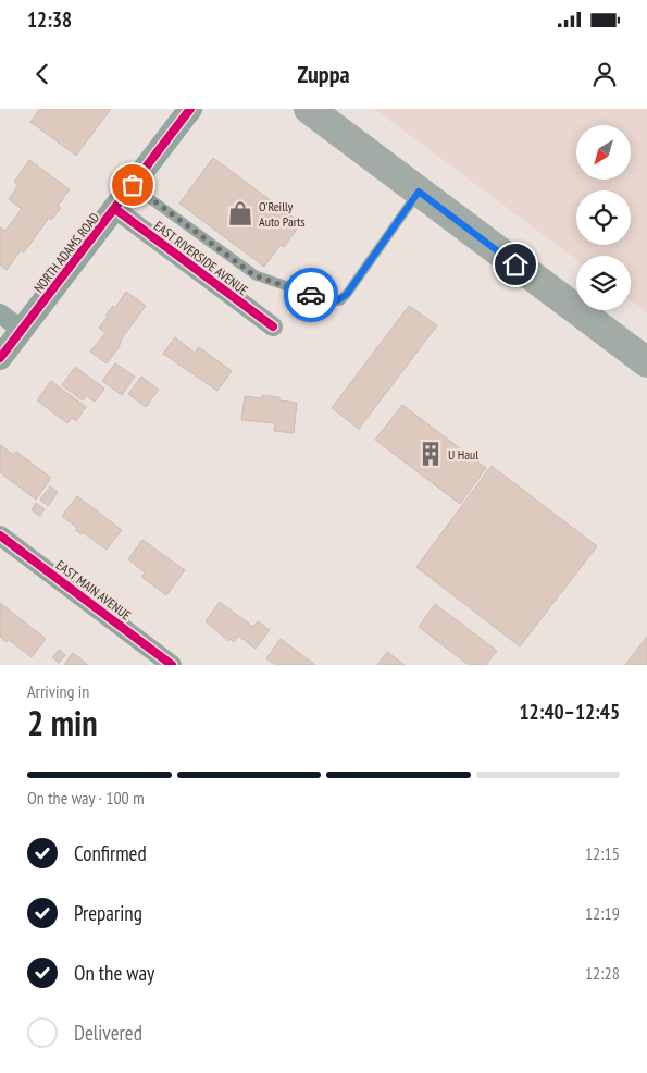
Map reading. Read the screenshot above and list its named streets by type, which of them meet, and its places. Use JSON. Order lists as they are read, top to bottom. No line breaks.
{"streets":{"street":["NORTH ADAMS ROAD","EAST RIVERSIDE AVENUE","EAST MAIN AVENUE"]},"crossings":[["NORTH ADAMS ROAD","EAST RIVERSIDE AVENUE"]],"places":{"shop":["O'Reilly Auto Parts"],"building":["U Haul"]},"north":"bottom left","page":{"status":"12:38","header":"Zuppa","heading":["2 min","Arriving in","12:40–12:45"],"bar":"On the way · 100 m","list":[["Confirmed","12:15"],["Preparing","12:19"],["On the way","12:28"],"Delivered"]}}
